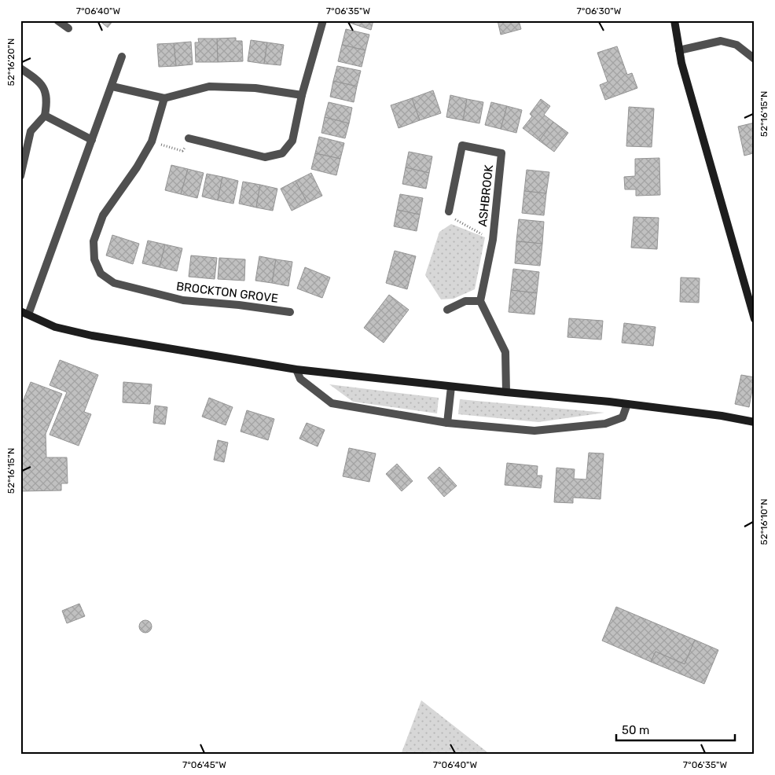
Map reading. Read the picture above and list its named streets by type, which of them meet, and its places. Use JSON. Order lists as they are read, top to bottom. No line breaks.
{"streets":{"street":["ASHBROOK","BROCKTON GROVE"]},"scale_bar":"50 m","coordinates":["7°06'40\"W","7°06'35\"W","7°06'30\"W","52°16'20\"N","52°16'15\"N","52°16'10\"N","7°06'45\"W"]}
